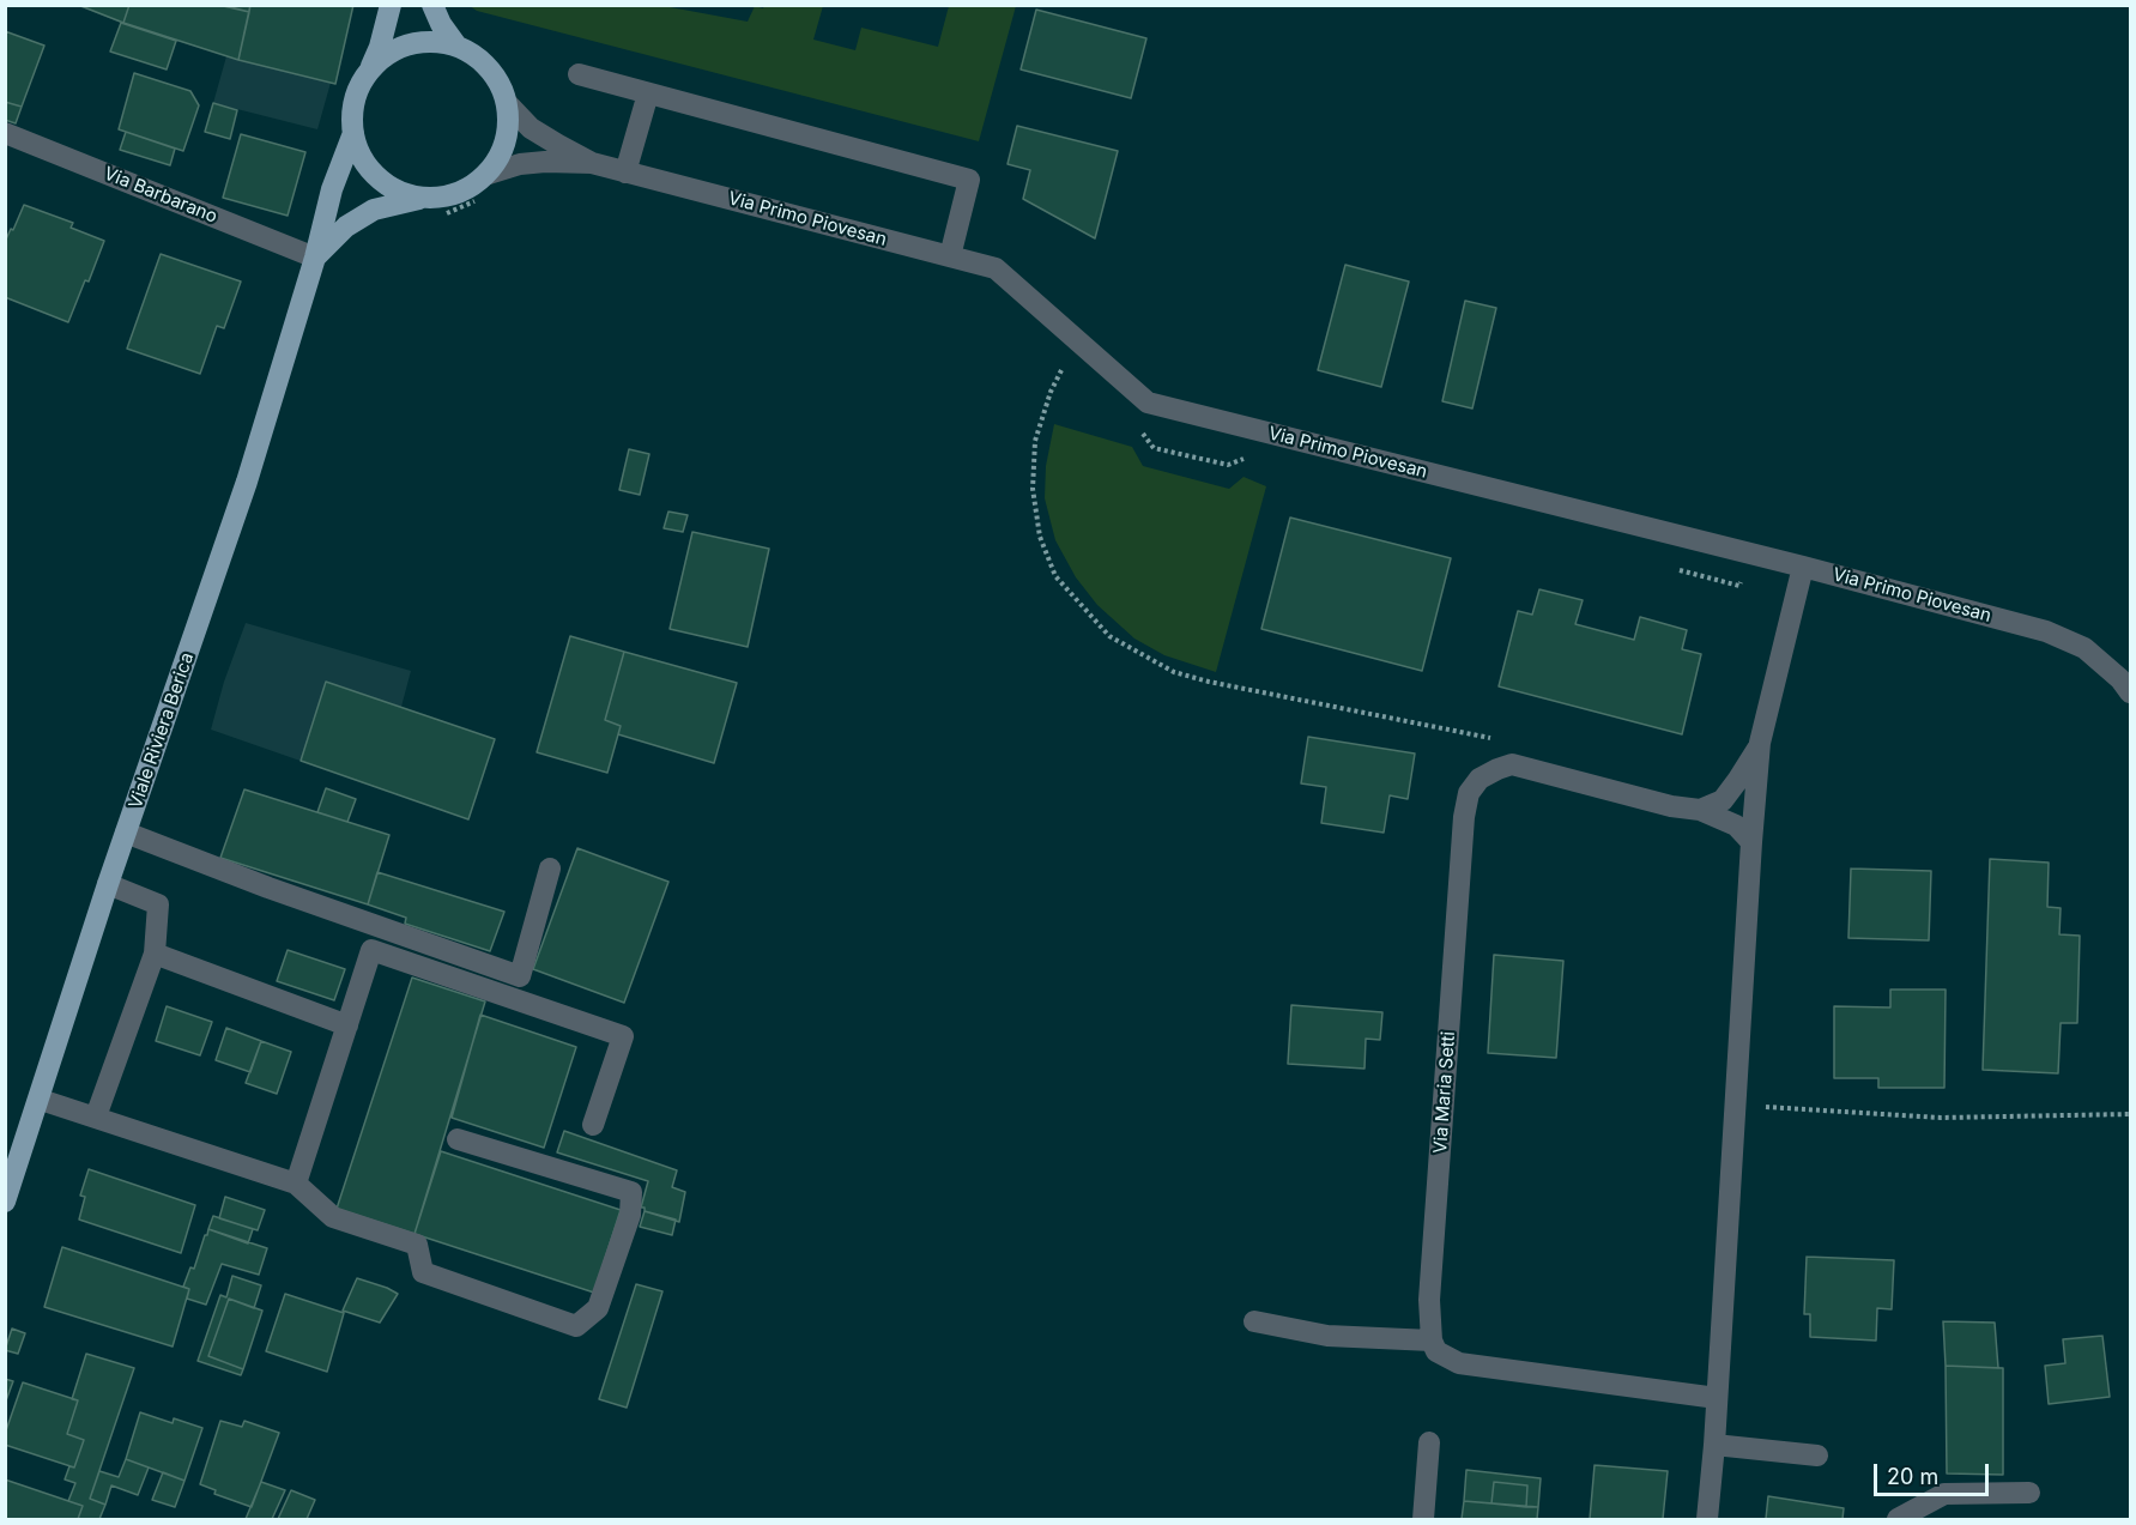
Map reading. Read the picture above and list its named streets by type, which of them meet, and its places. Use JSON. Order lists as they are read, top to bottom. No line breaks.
{"streets":{"main road":["Viale Riviera Berica"],"street":["Via Barbarano","Via Primo Piovesan","Via Maria Setti"]},"crossings":[["Via Barbarano","Viale Riviera Berica"]],"scale_bar":"20 m"}
